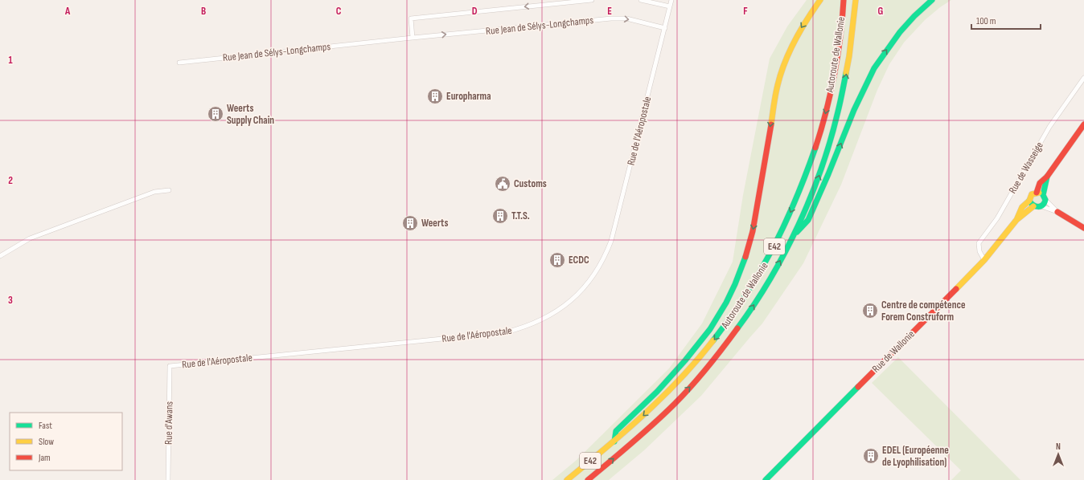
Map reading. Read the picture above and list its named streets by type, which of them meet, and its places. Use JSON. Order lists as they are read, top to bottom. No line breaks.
{"streets":{"main road":["Autoroute de Wallonie","E42","Rue de Wallonie"],"street":["Rue Jean de Sélys-Longchamps","Rue de l'Aéropostale","Rue de Wasseige","Rue d'Awans"]},"crossings":[["Rue Jean de Sélys-Longchamps","Rue de l'Aéropostale"],["Rue de l'Aéropostale","Rue d'Awans"],["Rue de Wasseige","Rue de Wallonie"]],"places":{"building":["Europharma","Weerts Supply Chain","T.T.S.","Weerts","ECDC","Centre de compétence Forem Construform","EDEL (Européenne de Lyophilisation)"],"public building":["Customs"]},"legend":["Fast","Slow","Jam"],"scale_bar":"100 m","north":"top","grid":{"columns":["A","B","C","D","E","F","G"],"rows":["1","2","3"]}}
